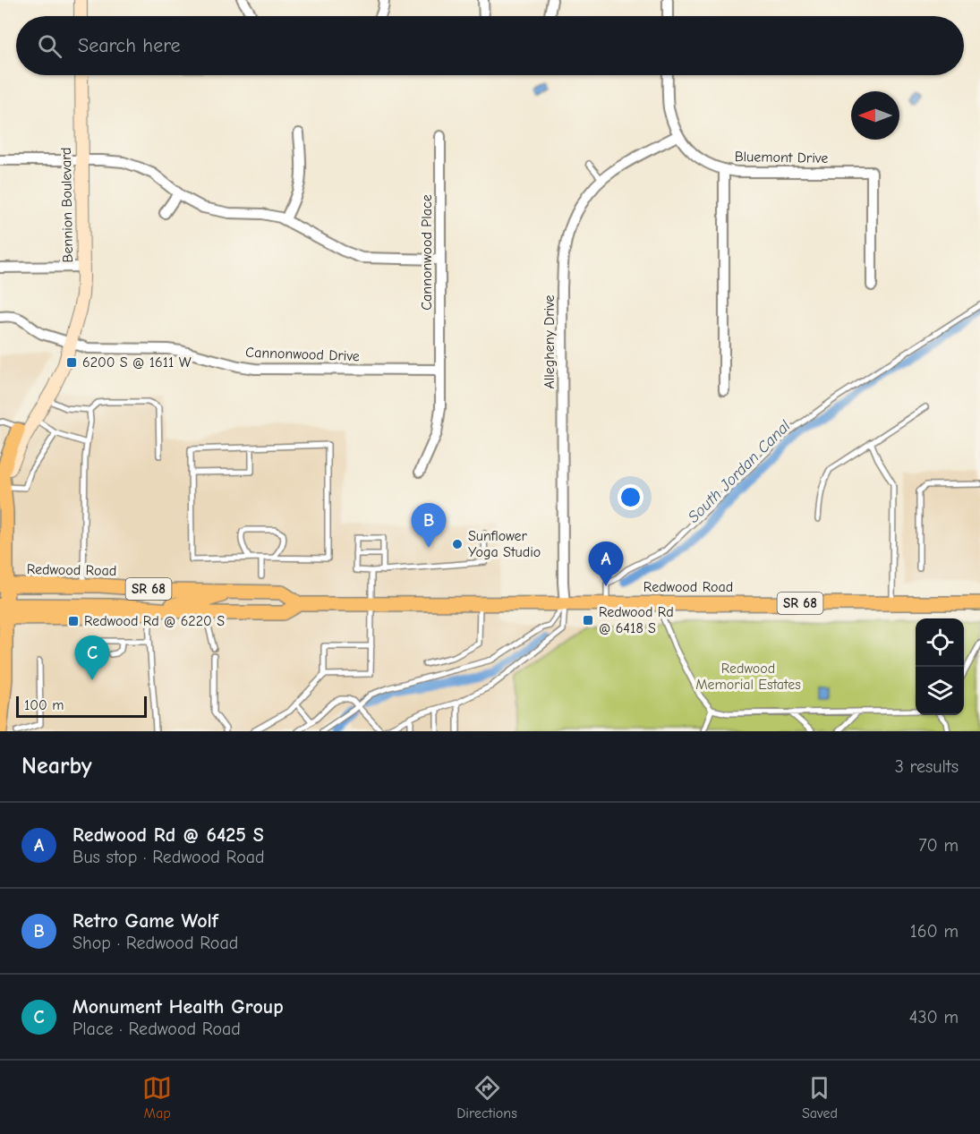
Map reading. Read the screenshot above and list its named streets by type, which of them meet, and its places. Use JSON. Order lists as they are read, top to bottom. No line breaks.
{"streets":{"main road":["Redwood Road","SR 68"],"street":["Bluemont Drive","Bennion Boulevard","Cannonwood Place","Allegheny Drive","Cannonwood Drive"]},"crossings":[["Bluemont Drive","Allegheny Drive"],["Bennion Boulevard","Cannonwood Drive"],["Cannonwood Place","Cannonwood Drive"],["Allegheny Drive","Redwood Road"]],"water":["South Jordan Canal"],"parks":["Redwood Memorial Estates"],"places":{"transit":["6200 S @ 1611 W","Redwood Rd @ 6418 S","Redwood Rd @ 6220 S"],"other":["Sunflower Yoga Studio"]},"scale_bar":"100 m","north":"left","page":{"search":"Search here","pins":["B","A","C"],"scale":"100 m","heading":["Nearby","3 results"],"list":[{"mark":"A","name":"Redwood Rd @ 6425 S","note":"Bus stop · Redwood Road","value":"70 m"},{"mark":"B","name":"Retro Game Wolf","note":"Shop · Redwood Road","value":"160 m"},{"mark":"C","name":"Monument Health Group","note":"Place · Redwood Road","value":"430 m"}],"nav":["Map","Directions","Saved"]}}
